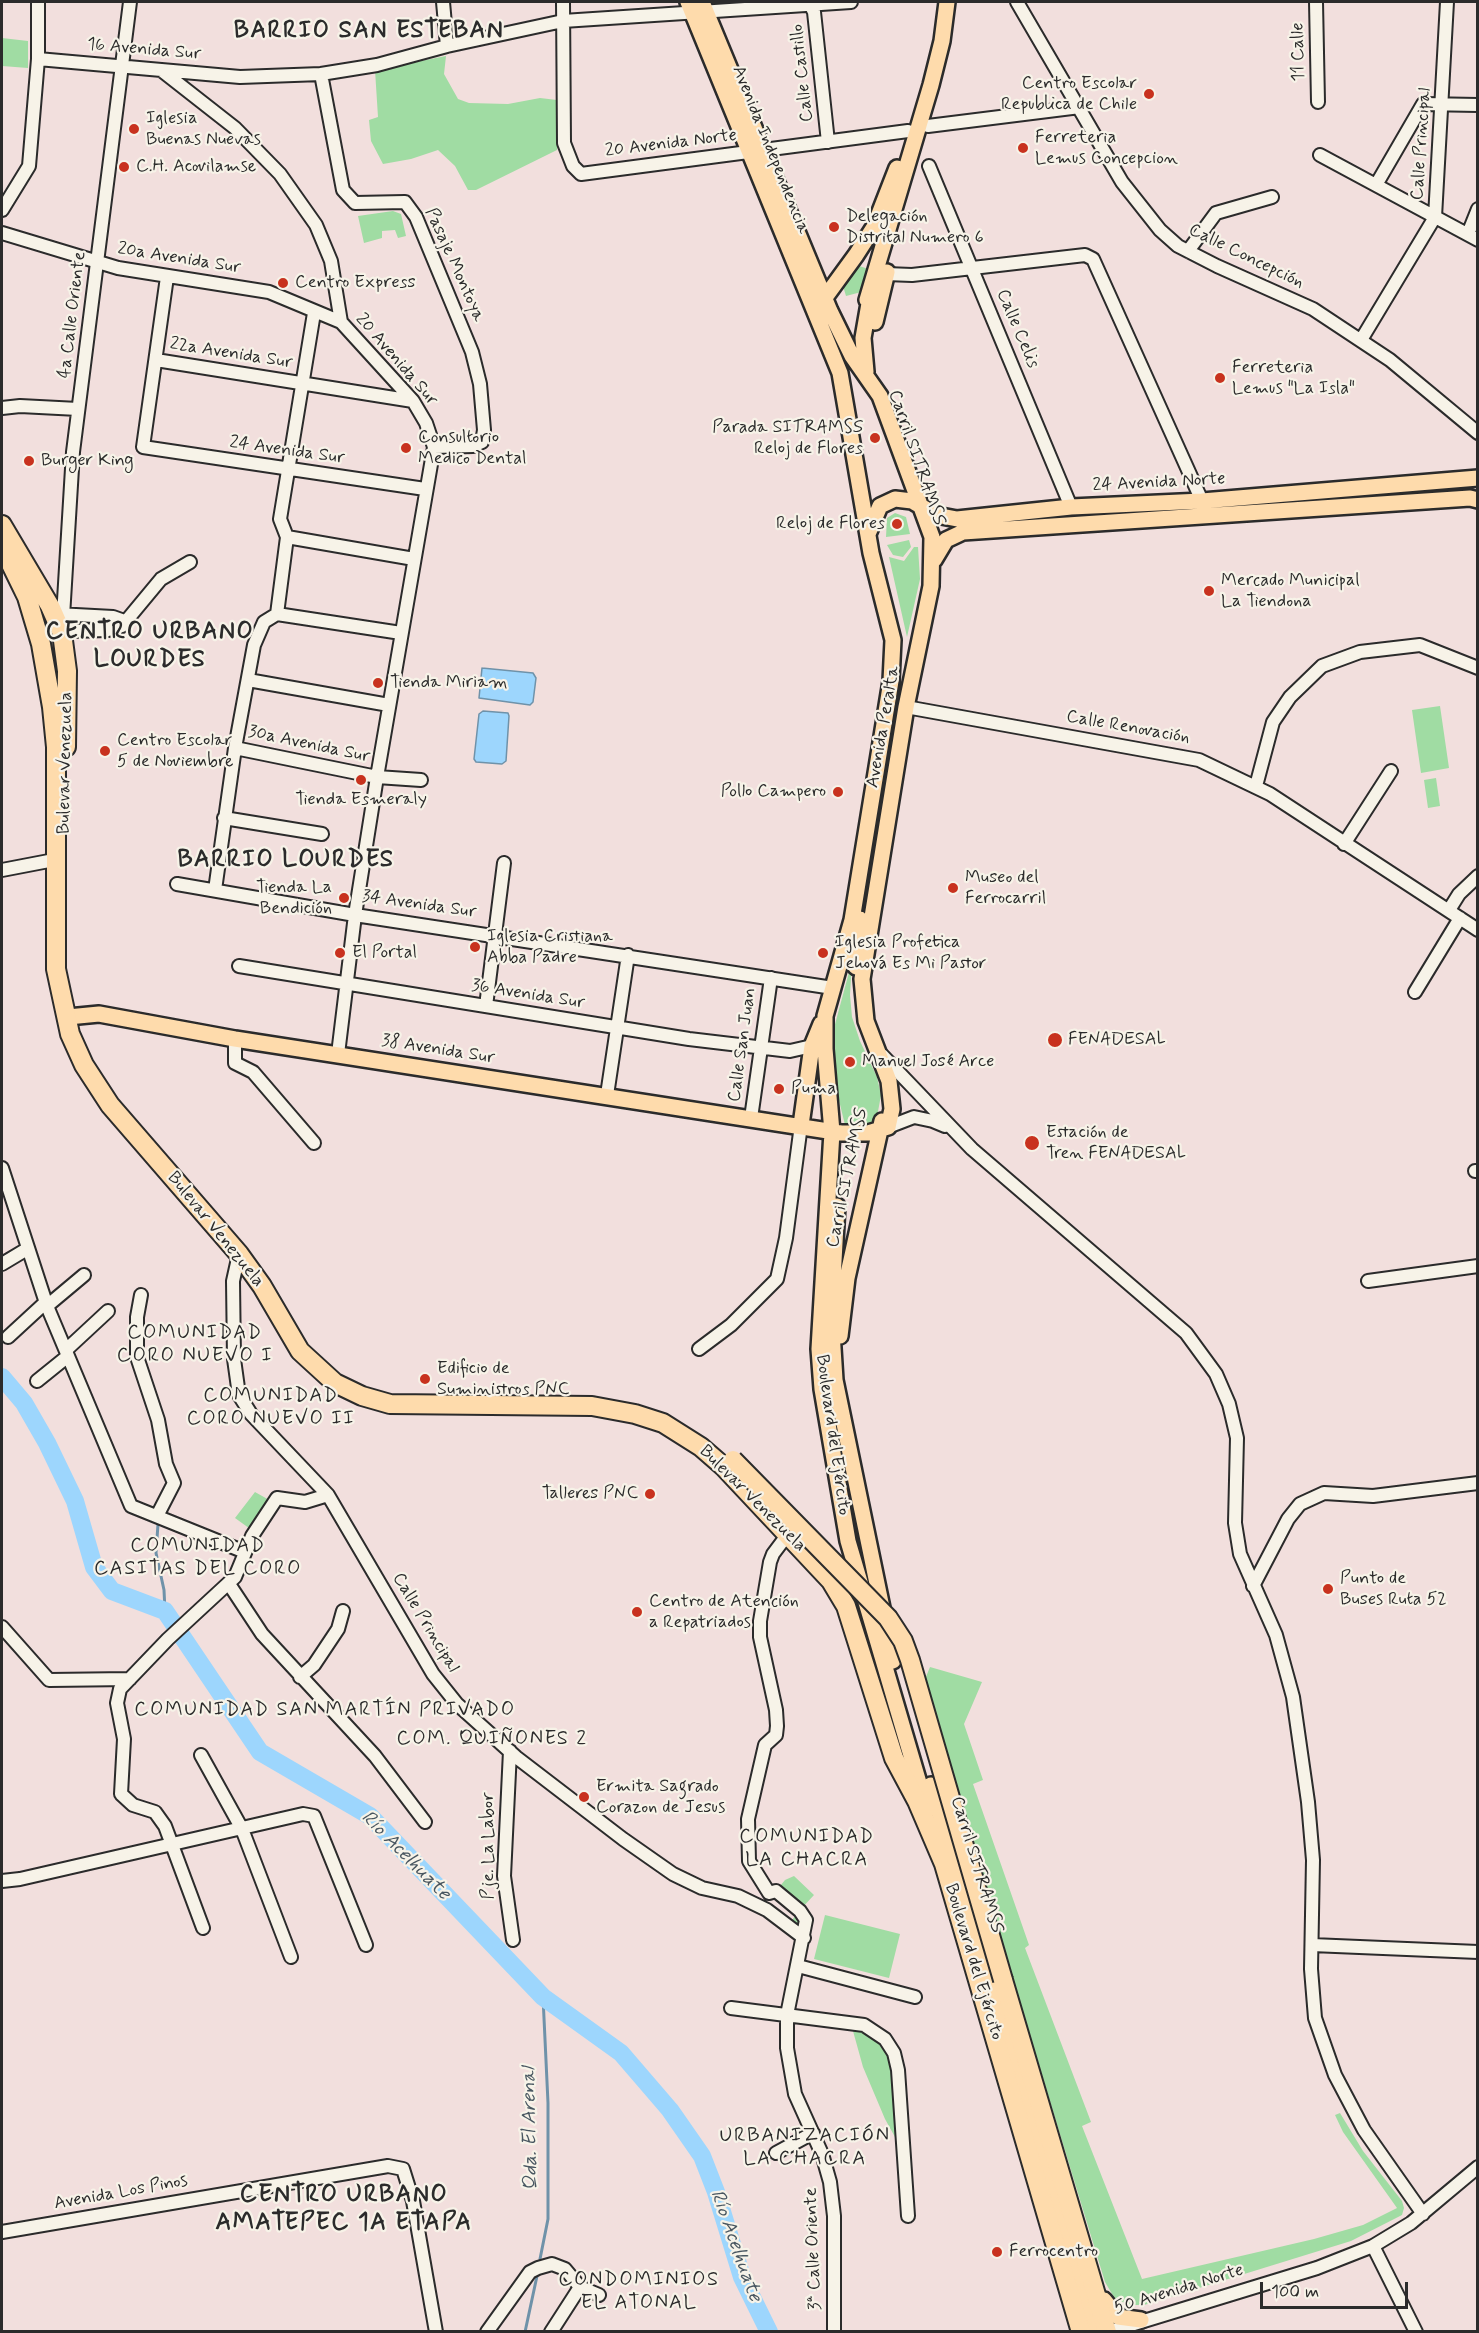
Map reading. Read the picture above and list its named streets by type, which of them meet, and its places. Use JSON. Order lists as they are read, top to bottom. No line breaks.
{"streets":{"highway":["Bulevar Venezuela","Boulevard del Ejército"],"main road":["Avenida Independencia","Carril SITRAMSS","24 Avenida Norte","Avenida Peralta","38 Avenida Sur"],"street":["16 Avenida Sur","11 Calle","Calle Castillo","20 Avenida Norte","Calle Principal","Calle Concepción","20a Avenida Sur","Pasaje Montoya","4a Calle Oriente","Calle Celis","22a Avenida Sur","20 Avenida Sur","24 Avenida Sur","Calle Renovación","30a Avenida Sur","34 Avenida Sur","36 Avenida Sur","Calle San Juan","Pje. La Labor","Avenida Los Pinos","3ª Calle Oriente","50 Avenida Norte"]},"crossings":[["16 Avenida Sur","Calle Castillo"],["16 Avenida Sur","20 Avenida Norte"],["16 Avenida Sur","Avenida Independencia"],["16 Avenida Sur","Pasaje Montoya"],["16 Avenida Sur","4a Calle Oriente"],["Calle Castillo","20 Avenida Norte"],["20 Avenida Norte","Avenida Independencia"],["Calle Principal","Calle Concepción"],["Calle Principal","Bulevar Venezuela"],["Calle Principal","Pje. La Labor"],["Calle Principal","3ª Calle Oriente"],["Avenida Independencia","Avenida Peralta"],["20a Avenida Sur","4a Calle Oriente"],["20a Avenida Sur","20 Avenida Sur"],["Pasaje Montoya","20 Avenida Sur"],["4a Calle Oriente","Bulevar Venezuela"],["Calle Celis","24 Avenida Norte"],["22a Avenida Sur","20 Avenida Sur"],["22a Avenida Sur","24 Avenida Sur"],["Carril SITRAMSS","24 Avenida Norte"],["Carril SITRAMSS","Avenida Peralta"],["Carril SITRAMSS","Calle Renovación"],["Carril SITRAMSS","Boulevard del Ejército"],["Carril SITRAMSS","50 Avenida Norte"],["24 Avenida Norte","Avenida Peralta"],["Avenida Peralta","Calle Renovación"],["Avenida Peralta","34 Avenida Sur"],["Avenida Peralta","36 Avenida Sur"],["Avenida Peralta","38 Avenida Sur"],["Avenida Peralta","Boulevard del Ejército"],["Bulevar Venezuela","38 Avenida Sur"],["Bulevar Venezuela","Boulevard del Ejército"],["Bulevar Venezuela","3ª Calle Oriente"],["34 Avenida Sur","Calle San Juan"],["36 Avenida Sur","Calle San Juan"],["Calle San Juan","38 Avenida Sur"],["Boulevard del Ejército","50 Avenida Norte"]],"districts":["BARRIO SAN ESTEBAN","CENTRO URBANO LOURDES","BARRIO LOURDES","COMUNIDAD CORO NUEVO I","COMUNIDAD CORO NUEVO II","COMUNIDAD CASITAS DEL CORO","COMUNIDAD SAN MARTÍN PRIVADO","COM. QUIÑONES 2","COMUNIDAD LA CHACRA","URBANIZACIÓN LA CHACRA","CENTRO URBANO AMATEPEC 1A ETAPA","CONDOMINIOS EL ATONAL"],"water":["Río Acelhuate","Qda. El Arenal"],"places":["Centro Escolar Republica de Chile","Iglesia Buenas Nuevas","Ferreteria Lemus Concepcion","C.H. Acovilamse","Delegación Distrital Numero 6","Centro Express","Ferreteria Lemus \"La Isla\"","Parada SITRAMSS Reloj de Flores","Consultorio Medico Dental","Burger King","Reloj de Flores","Mercado Municipal La Tiendona","Tienda Miriam","Centro Escolar 5 de Noviembre","Tienda Esmeraly","Pollo Campero","Museo del Ferrocarril","Tienda La Bendición","Iglesia Cristiana Abba Padre","El Portal","Iglesia Profetica Jehová Es Mi Pastor","FENADESAL","Manuel José Arce","Puma","Estación de Tren FENADESAL","Edificio de Suministros PNC","Talleres PNC","Punto de Buses Ruta 52","Centro de Atención a Repatriados","Ermita Sagrado Corazon de Jesus","Ferrocentro"],"scale_bar":"100 m"}
